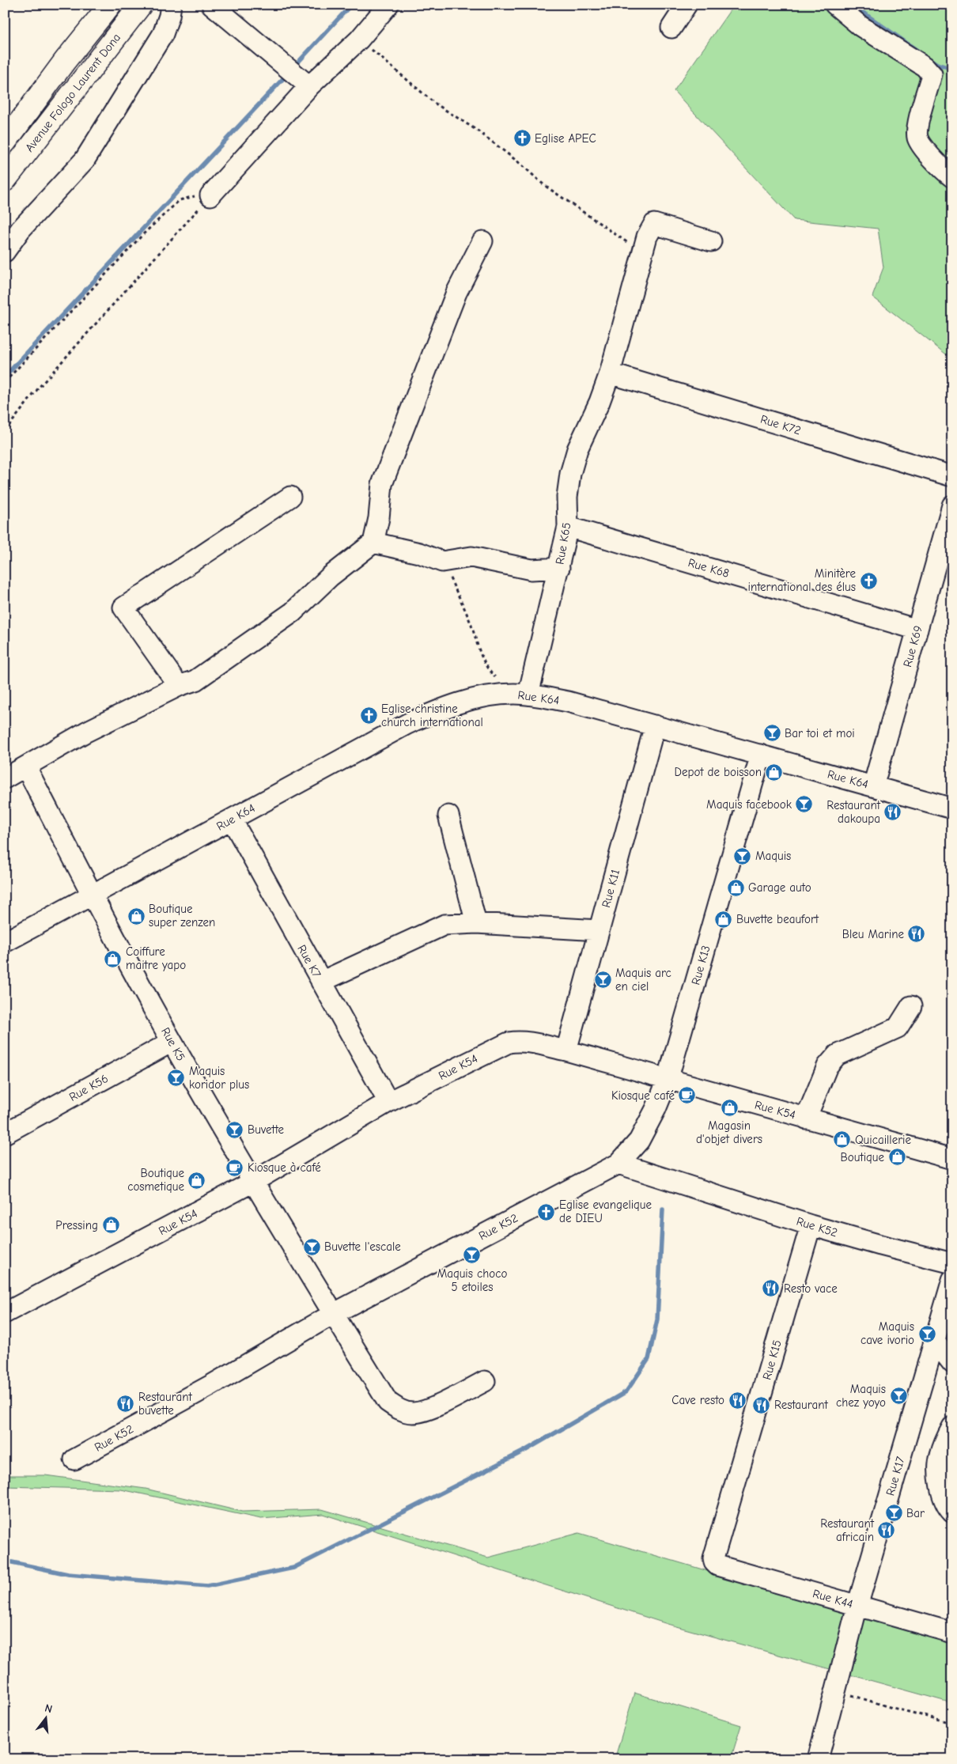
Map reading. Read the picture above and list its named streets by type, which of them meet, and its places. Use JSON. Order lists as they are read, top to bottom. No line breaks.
{"streets":{"main road":["Avenue Fologo Laurent Dona"],"street":["Rue K72","Rue K65","Rue K68","Rue K69","Rue K64","Rue K11","Rue K7","Rue K13","Rue K5","Rue K54","Rue K56","Rue K52","Rue K15","Rue K17","Rue K44"]},"crossings":[["Rue K72","Rue K65"],["Rue K65","Rue K68"],["Rue K65","Rue K64"],["Rue K68","Rue K69"],["Rue K69","Rue K64"],["Rue K64","Rue K11"],["Rue K64","Rue K7"],["Rue K64","Rue K13"],["Rue K64","Rue K5"],["Rue K11","Rue K54"],["Rue K7","Rue K54"],["Rue K13","Rue K54"],["Rue K13","Rue K52"],["Rue K5","Rue K54"],["Rue K5","Rue K56"],["Rue K5","Rue K52"],["Rue K52","Rue K15"],["Rue K15","Rue K44"],["Rue K17","Rue K44"]],"places":{"church":["Eglise APEC","Minitère international des élus","Eglise christine church international","Eglise evangelique de DIEU"],"bar":["Bar toi et moi","Maquis facebook","Maquis","Maquis arc en ciel","Maquis koridor plus","Buvette","Buvette l'escale","Maquis choco 5 etoiles","Maquis cave ivorio","Maquis chez yoyo","Bar"],"shop":["Depot de boisson","Garage auto","Boutique super zenzen","Buvette beaufort","Coiffure maitre yapo","Magasin d'objet divers","Quicaillerie","Boutique","Boutique cosmetique","Pressing"],"restaurant":["Restaurant dakoupa","Bleu Marine","Resto vace","Cave resto","Restaurant buvette","Restaurant","Restaurant africain"],"cafe":["Kiosque café","Kiosque à café"]},"north":"top"}
